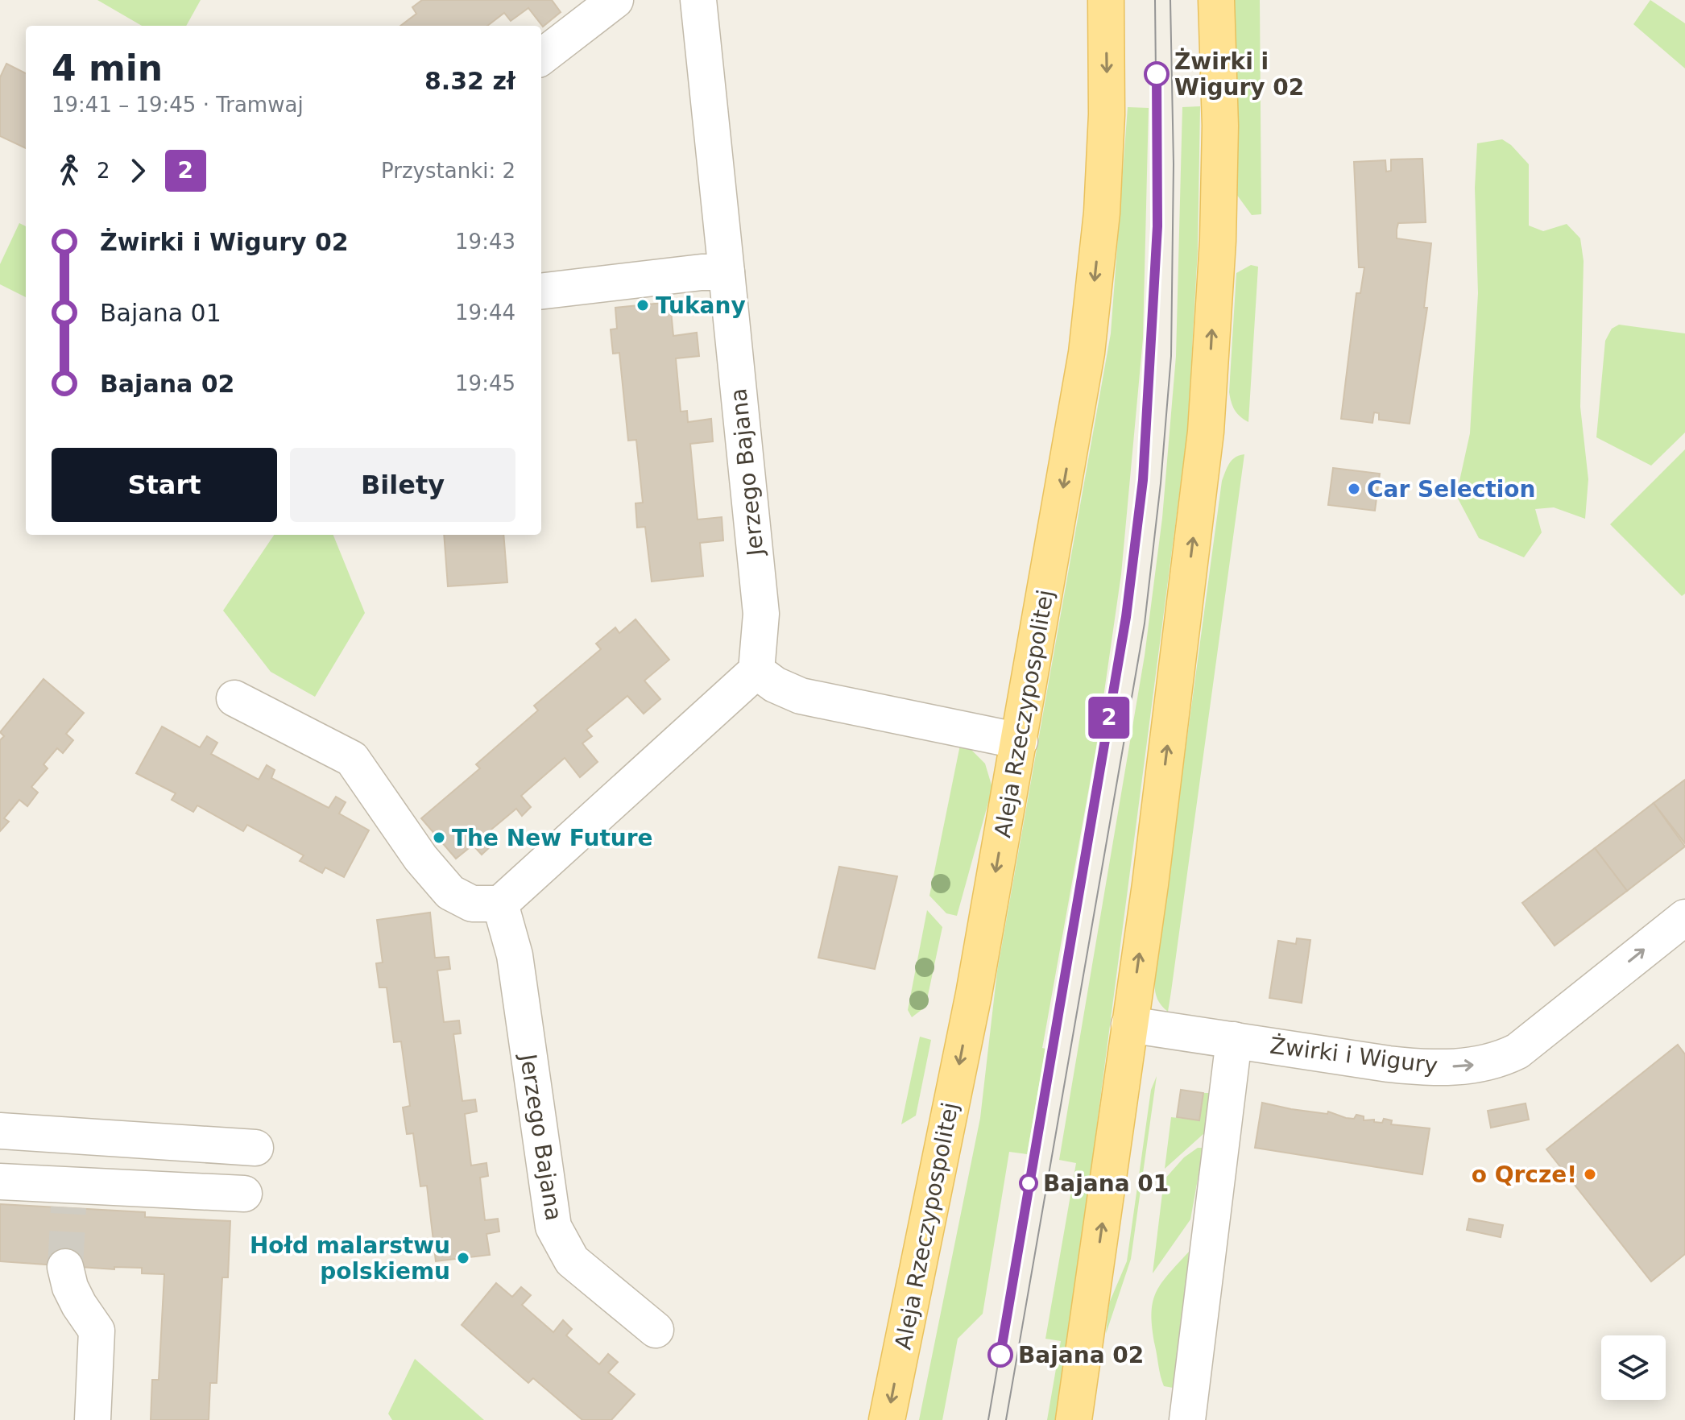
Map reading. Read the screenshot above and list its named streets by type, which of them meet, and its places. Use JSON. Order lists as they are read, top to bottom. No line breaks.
{"streets":{"main road":["Aleja Rzeczypospolitej"],"street":["Jerzego Bajana","Żwirki i Wigury"]},"one_way":["Żwirki i Wigury"],"places":["Żwirki i Wigury 02","Tukany","Car Selection","The New Future","o Qrcze!","Bajana 01","Hołd malarstwu polskiemu","Bajana 02"],"lines":["tram line 2"],"page":{"on_map":"2","heading":["4 min","19:41 – 19:45 · Tramwaj","8.32 zł"],"legs":["2","2","Przystanki: 2"],"list":[{"name":"Żwirki i Wigury 02","value":"19:43"},{"name":"Bajana 01","value":"19:44"},{"name":"Bajana 02","value":"19:45"}],"buttons":["Start","Bilety"]}}
